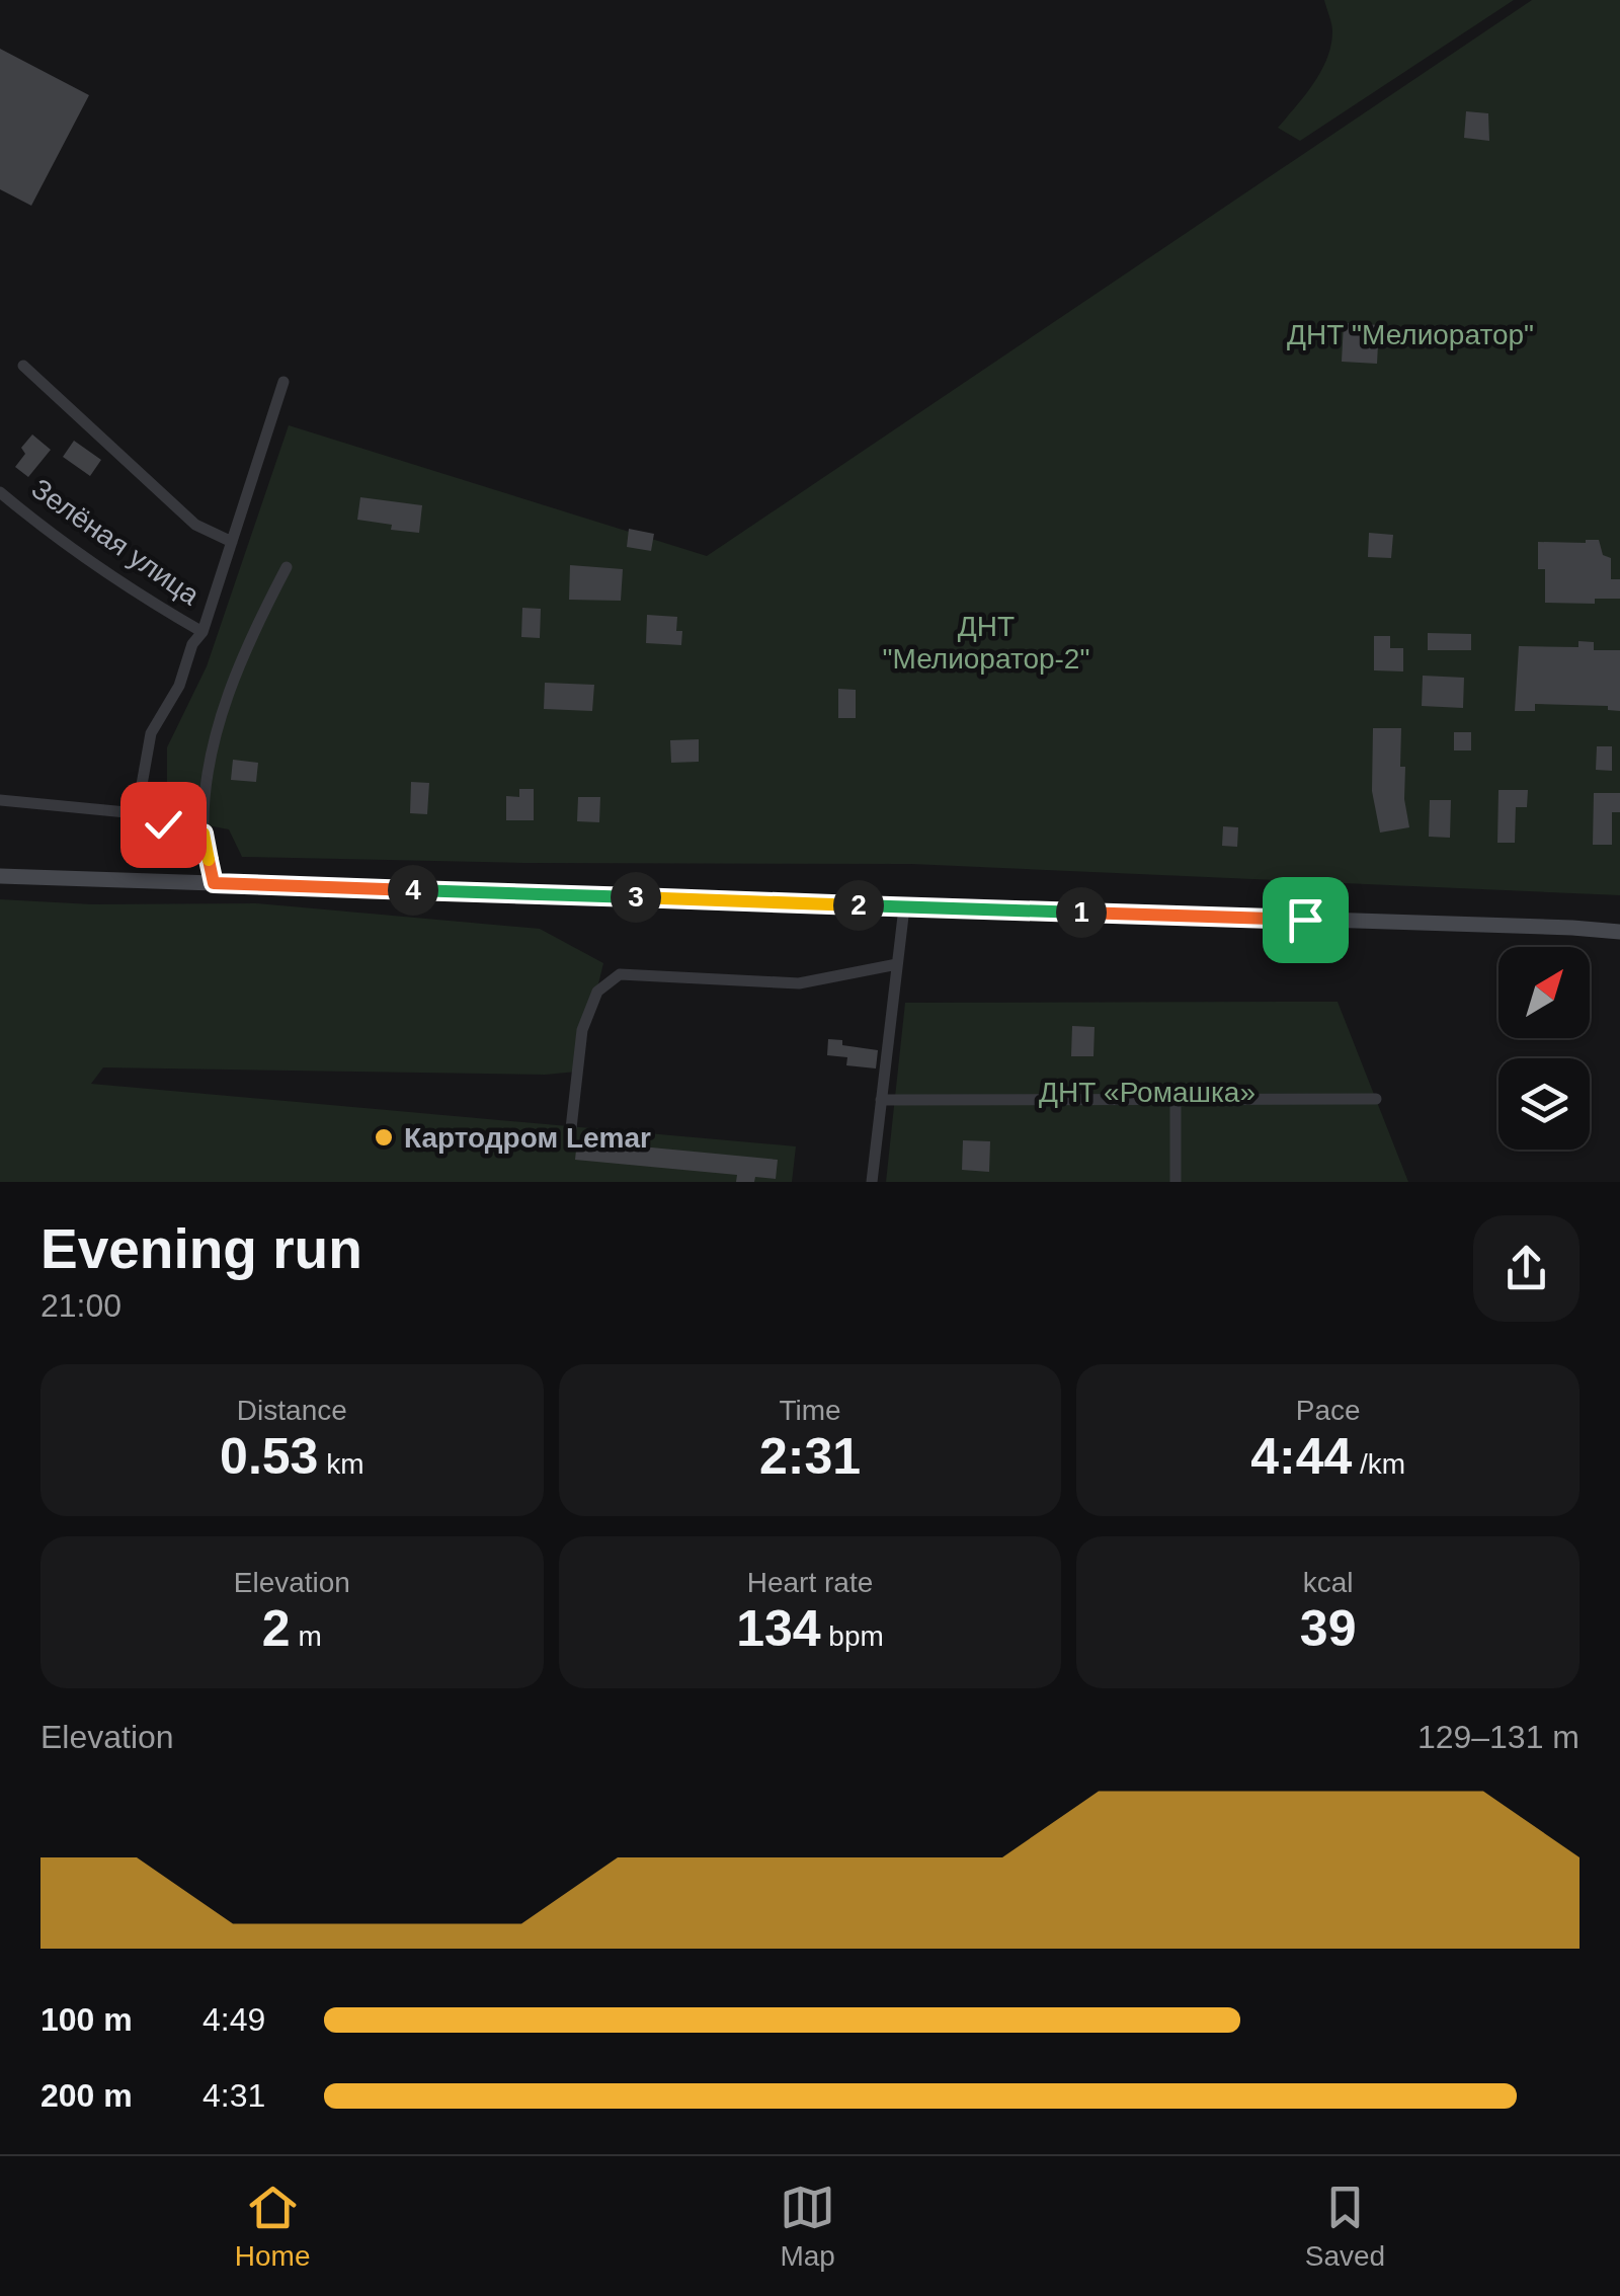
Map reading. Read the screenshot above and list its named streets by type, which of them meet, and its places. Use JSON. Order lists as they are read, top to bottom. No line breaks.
{"streets":{"street":["Зелёная улица"]},"parks":["ДНТ \"Мелиоратор\"","ДНТ \"Мелиоратор-2\"","ДНТ «Ромашка»"],"places":["Картодром Lemar"],"north":"top right","page":{"pins":["4","3","2","1"],"heading":["Evening run","21:00"],"stats":[["Distance","0.53 km"],["Time","2:31"],["Pace","4:44 /km"],["Elevation","2 m"],["Heart rate","134 bpm"],["kcal","39"]],"chart":["Elevation","129–131 m"],"list":[{"name":"100 m","note":"4:49"},{"name":"200 m","note":"4:31"}],"tabs":["Home","Map","Saved"]}}
